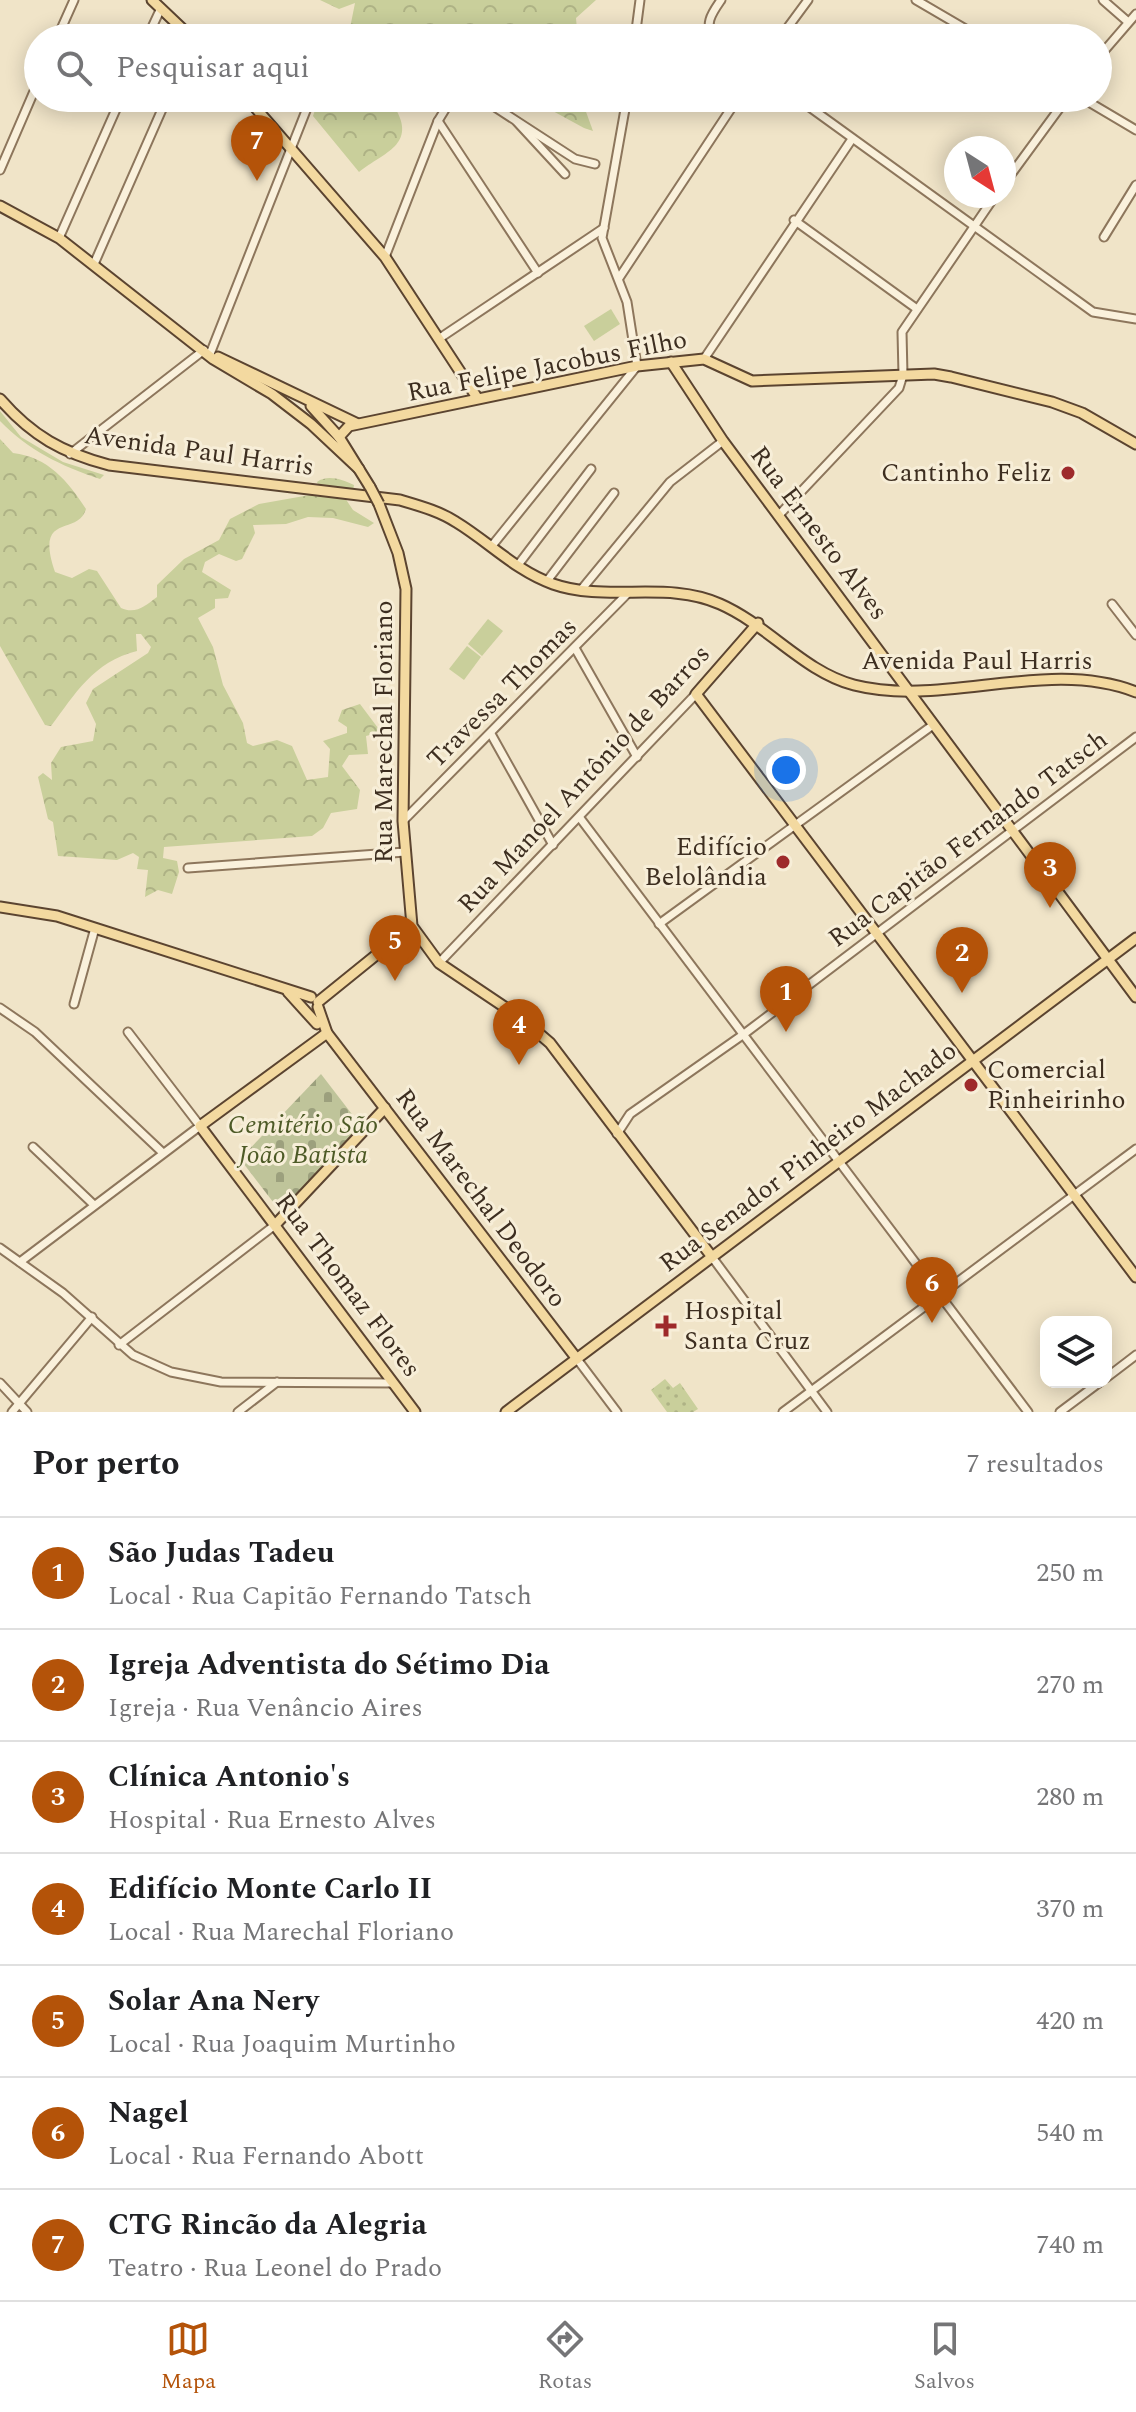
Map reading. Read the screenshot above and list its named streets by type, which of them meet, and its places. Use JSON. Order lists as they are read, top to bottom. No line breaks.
{"streets":{"main road":["Rua Felipe Jacobus Filho","Avenida Paul Harris","Rua Ernesto Alves","Rua Marechal Floriano","Rua Manoel Antônio de Barros","Rua Senador Pinheiro Machado","Rua Marechal Deodoro","Rua Thomaz Flores"],"street":["Travessa Thomas","Rua Capitão Fernando Tatsch"]},"crossings":[["Rua Felipe Jacobus Filho","Rua Ernesto Alves"],["Avenida Paul Harris","Rua Ernesto Alves"],["Avenida Paul Harris","Travessa Thomas"],["Avenida Paul Harris","Rua Manoel Antônio de Barros"],["Rua Ernesto Alves","Rua Capitão Fernando Tatsch"],["Rua Ernesto Alves","Rua Senador Pinheiro Machado"],["Travessa Thomas","Rua Marechal Floriano"],["Rua Marechal Floriano","Rua Manoel Antônio de Barros"],["Rua Marechal Floriano","Rua Capitão Fernando Tatsch"],["Rua Marechal Floriano","Rua Senador Pinheiro Machado"],["Rua Senador Pinheiro Machado","Rua Marechal Deodoro"]],"parks":["Cemitério São João Batista"],"places":{"other":["Cantinho Feliz","Edifício Belolândia","Comercial Pinheirinho"],"health":["Hospital Santa Cruz"]},"north":"bottom right","page":{"search":"Pesquisar aqui","pins":["7","3","5","2","1","4","6"],"heading":["Por perto","7 resultados"],"list":[{"mark":"1","name":"São Judas Tadeu","note":"Local · Rua Capitão Fernando Tatsch","value":"250 m"},{"mark":"2","name":"Igreja Adventista do Sétimo Dia","note":"Igreja · Rua Venâncio Aires","value":"270 m"},{"mark":"3","name":"Clínica Antonio's","note":"Hospital · Rua Ernesto Alves","value":"280 m"},{"mark":"4","name":"Edifício Monte Carlo II","note":"Local · Rua Marechal Floriano","value":"370 m"},{"mark":"5","name":"Solar Ana Nery","note":"Local · Rua Joaquim Murtinho","value":"420 m"},{"mark":"6","name":"Nagel","note":"Local · Rua Fernando Abott","value":"540 m"},{"mark":"7","name":"CTG Rincão da Alegria","note":"Teatro · Rua Leonel do Prado","value":"740 m"}],"nav":["Mapa","Rotas","Salvos"]}}
